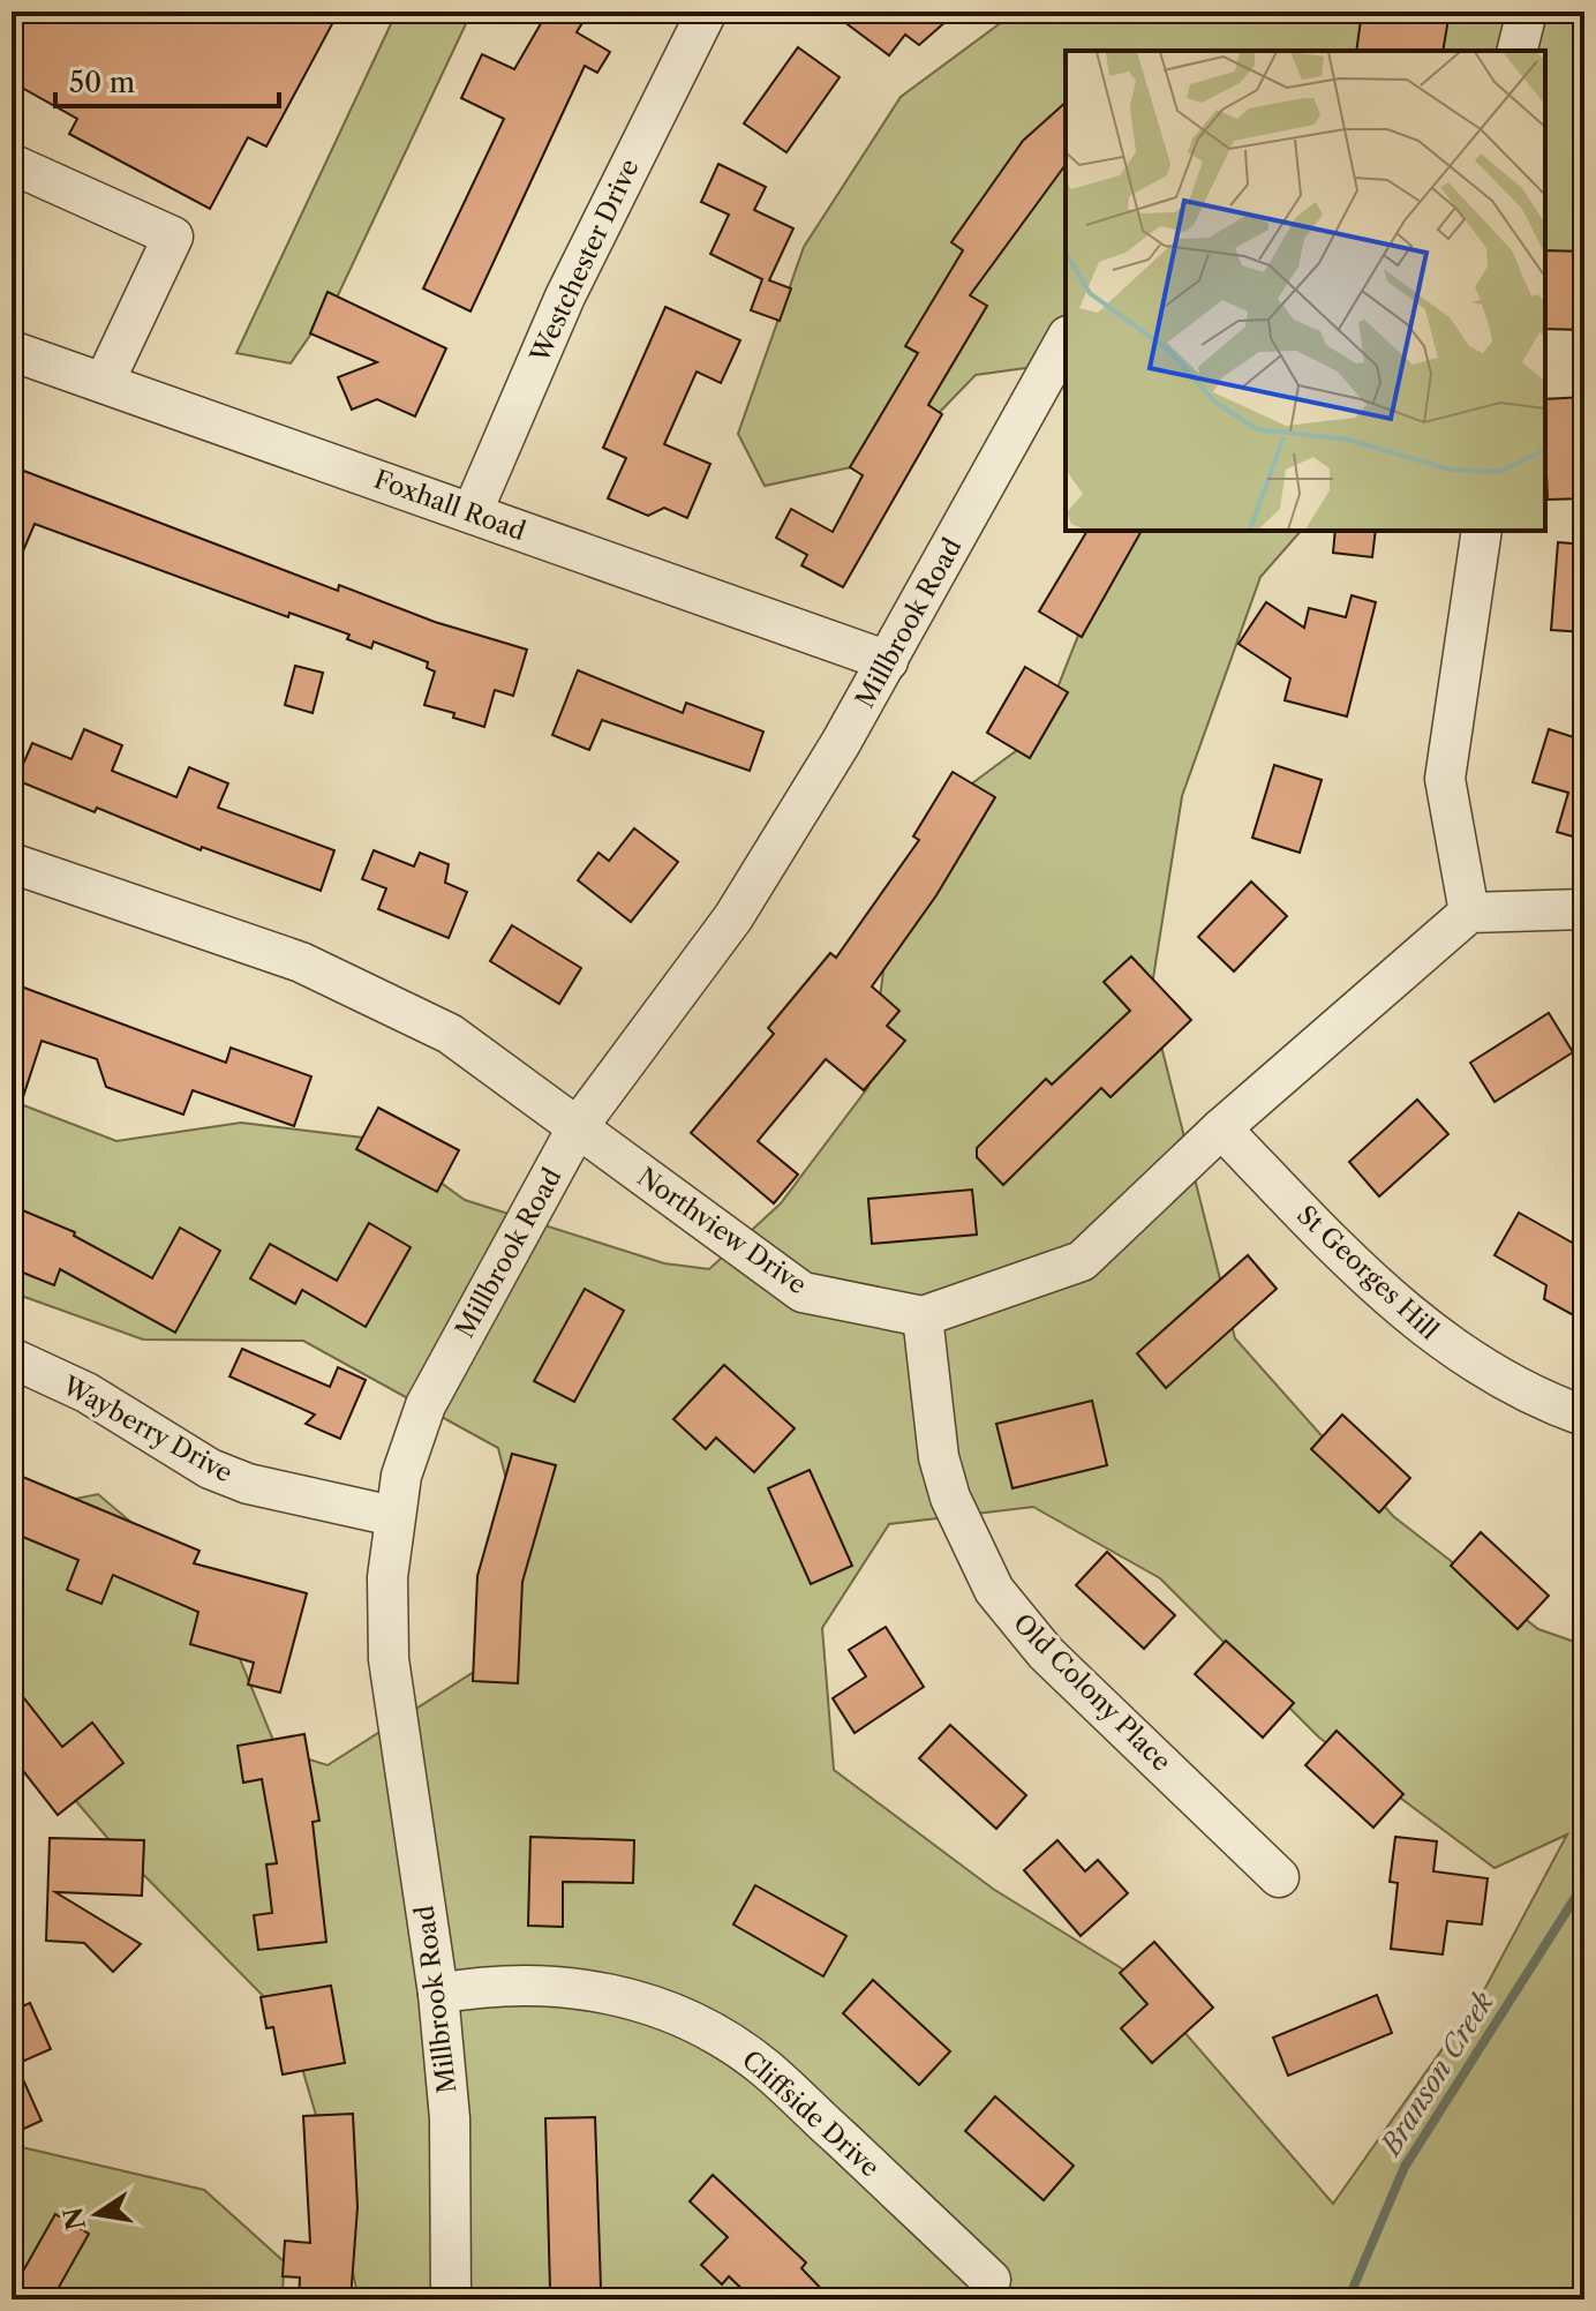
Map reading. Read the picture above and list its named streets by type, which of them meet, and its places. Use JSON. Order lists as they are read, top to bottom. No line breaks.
{"streets":{"street":["Westchester Drive","Foxhall Road","Millbrook Road","Northview Drive","St Georges Hill","Wayberry Drive","Old Colony Place","Cliffside Drive"]},"crossings":[["Westchester Drive","Foxhall Road"],["Foxhall Road","Millbrook Road"],["Millbrook Road","Northview Drive"],["Millbrook Road","Wayberry Drive"],["Millbrook Road","Cliffside Drive"],["Northview Drive","Old Colony Place"]],"water":["Branson Creek"],"scale_bar":"50 m","north":"left"}
